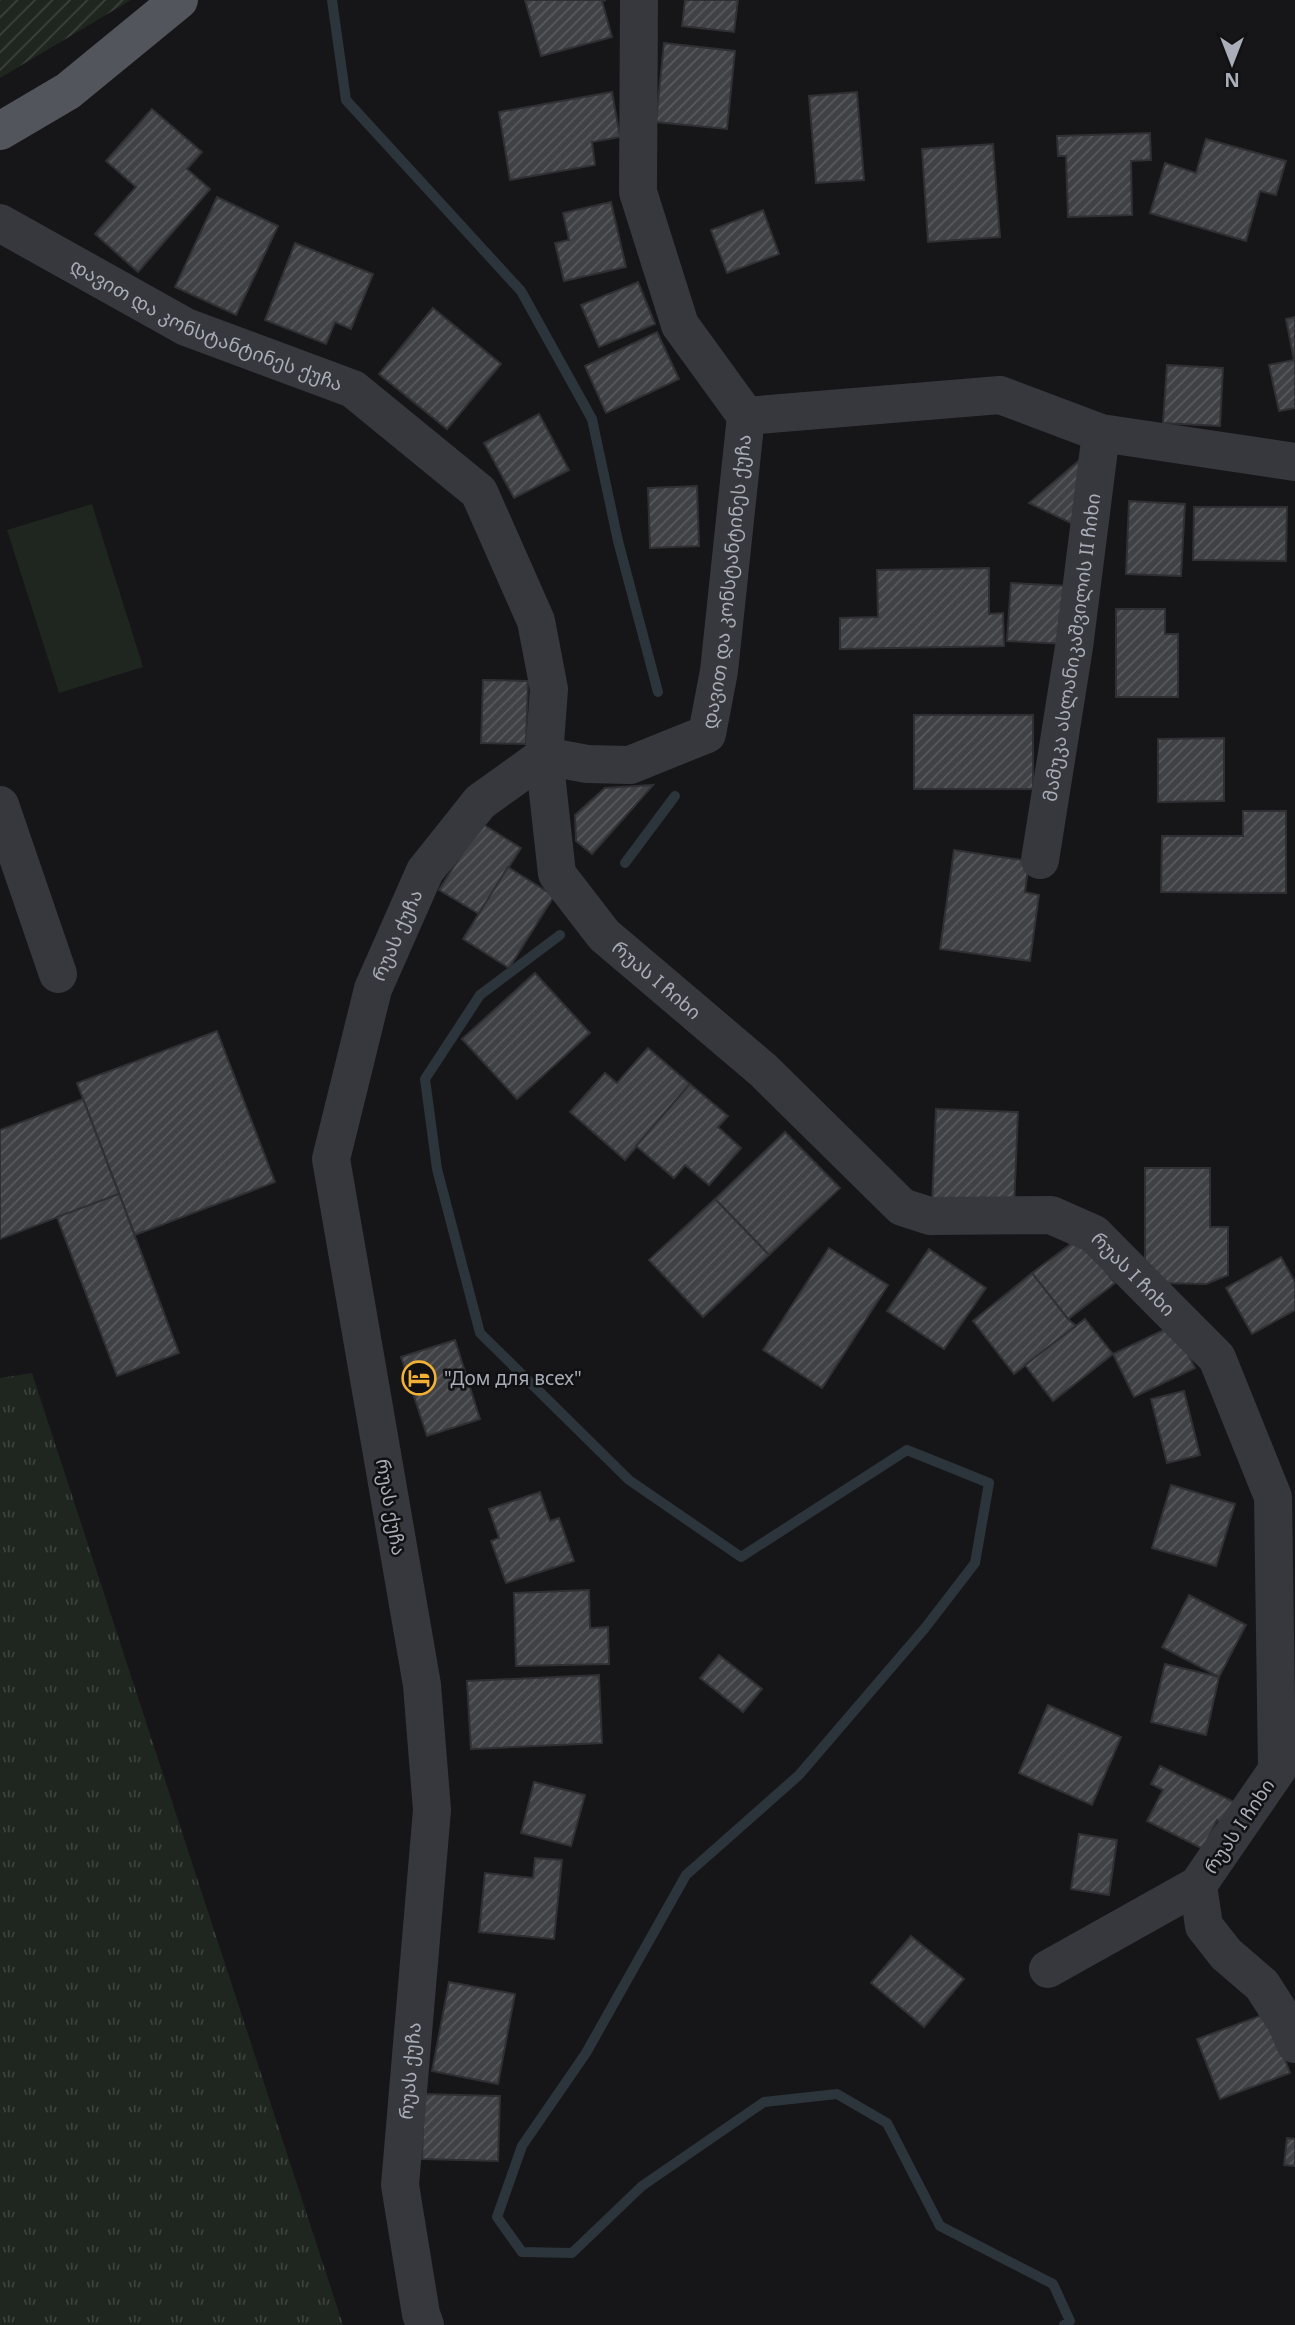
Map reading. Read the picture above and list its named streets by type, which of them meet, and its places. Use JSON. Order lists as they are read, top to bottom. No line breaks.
{"streets":{"street":["დავით და კონსტანტინეს ქუჩა","მამუკა ასლანიკაშვილის II ჩიხი","რუას ქუჩა","რუას I ჩიხი"]},"crossings":[["დავით და კონსტანტინეს ქუჩა","რუას ქუჩა"],["დავით და კონსტანტინეს ქუჩა","რუას I ჩიხი"],["რუას ქუჩა","რუას I ჩიხი"]],"places":{"hotel":["\"Дом для всех\""]},"north":"bottom"}
